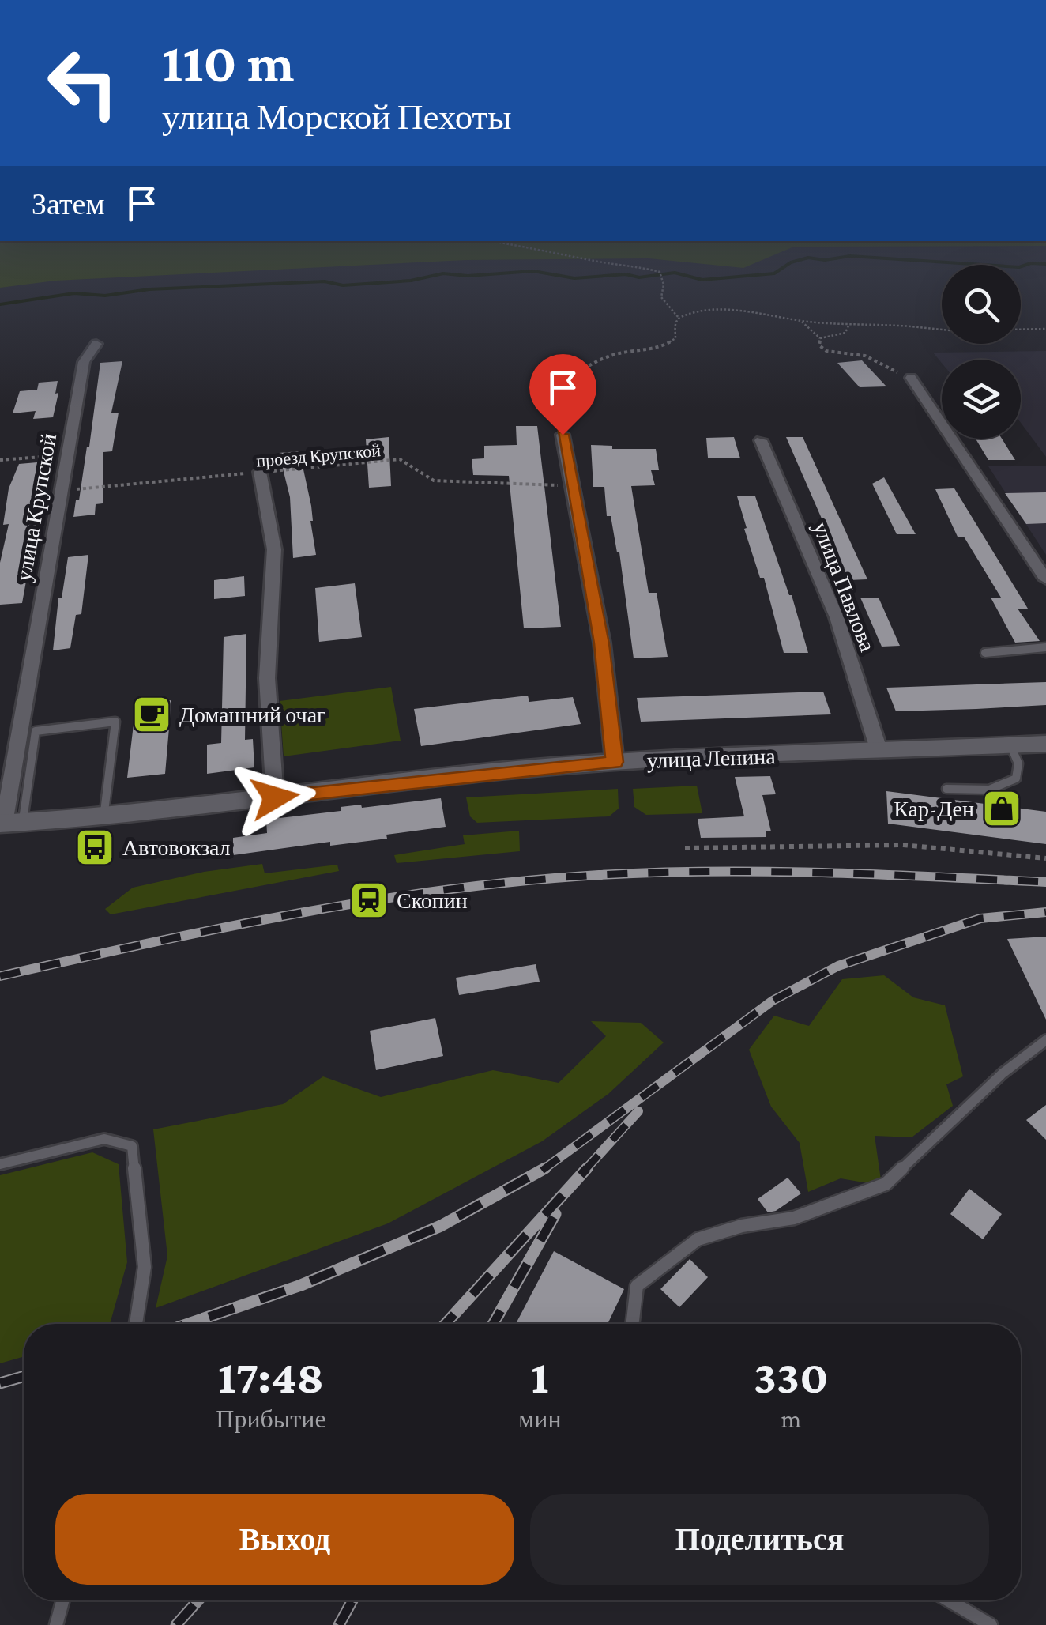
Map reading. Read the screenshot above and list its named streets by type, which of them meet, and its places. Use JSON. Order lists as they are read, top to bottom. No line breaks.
{"streets":{"street":["улица Крупской","улица Павлова","улица Ленина"],"path":["проезд Крупской"]},"crossings":[["проезд Крупской","улица Крупской"],["улица Крупской","улица Ленина"],["улица Павлова","улица Ленина"]],"places":{"cafe":["Домашний очаг"],"shop":["Кар-Ден"],"bus stop":["Автовокзал"],"station":["Скопин"]},"page":{"turn":["110 m","улица Морской Пехоты"],"then":"Затем","eta":["17:48","Прибытие","1","мин","330","m"],"buttons":["Выход","Поделиться"]}}
